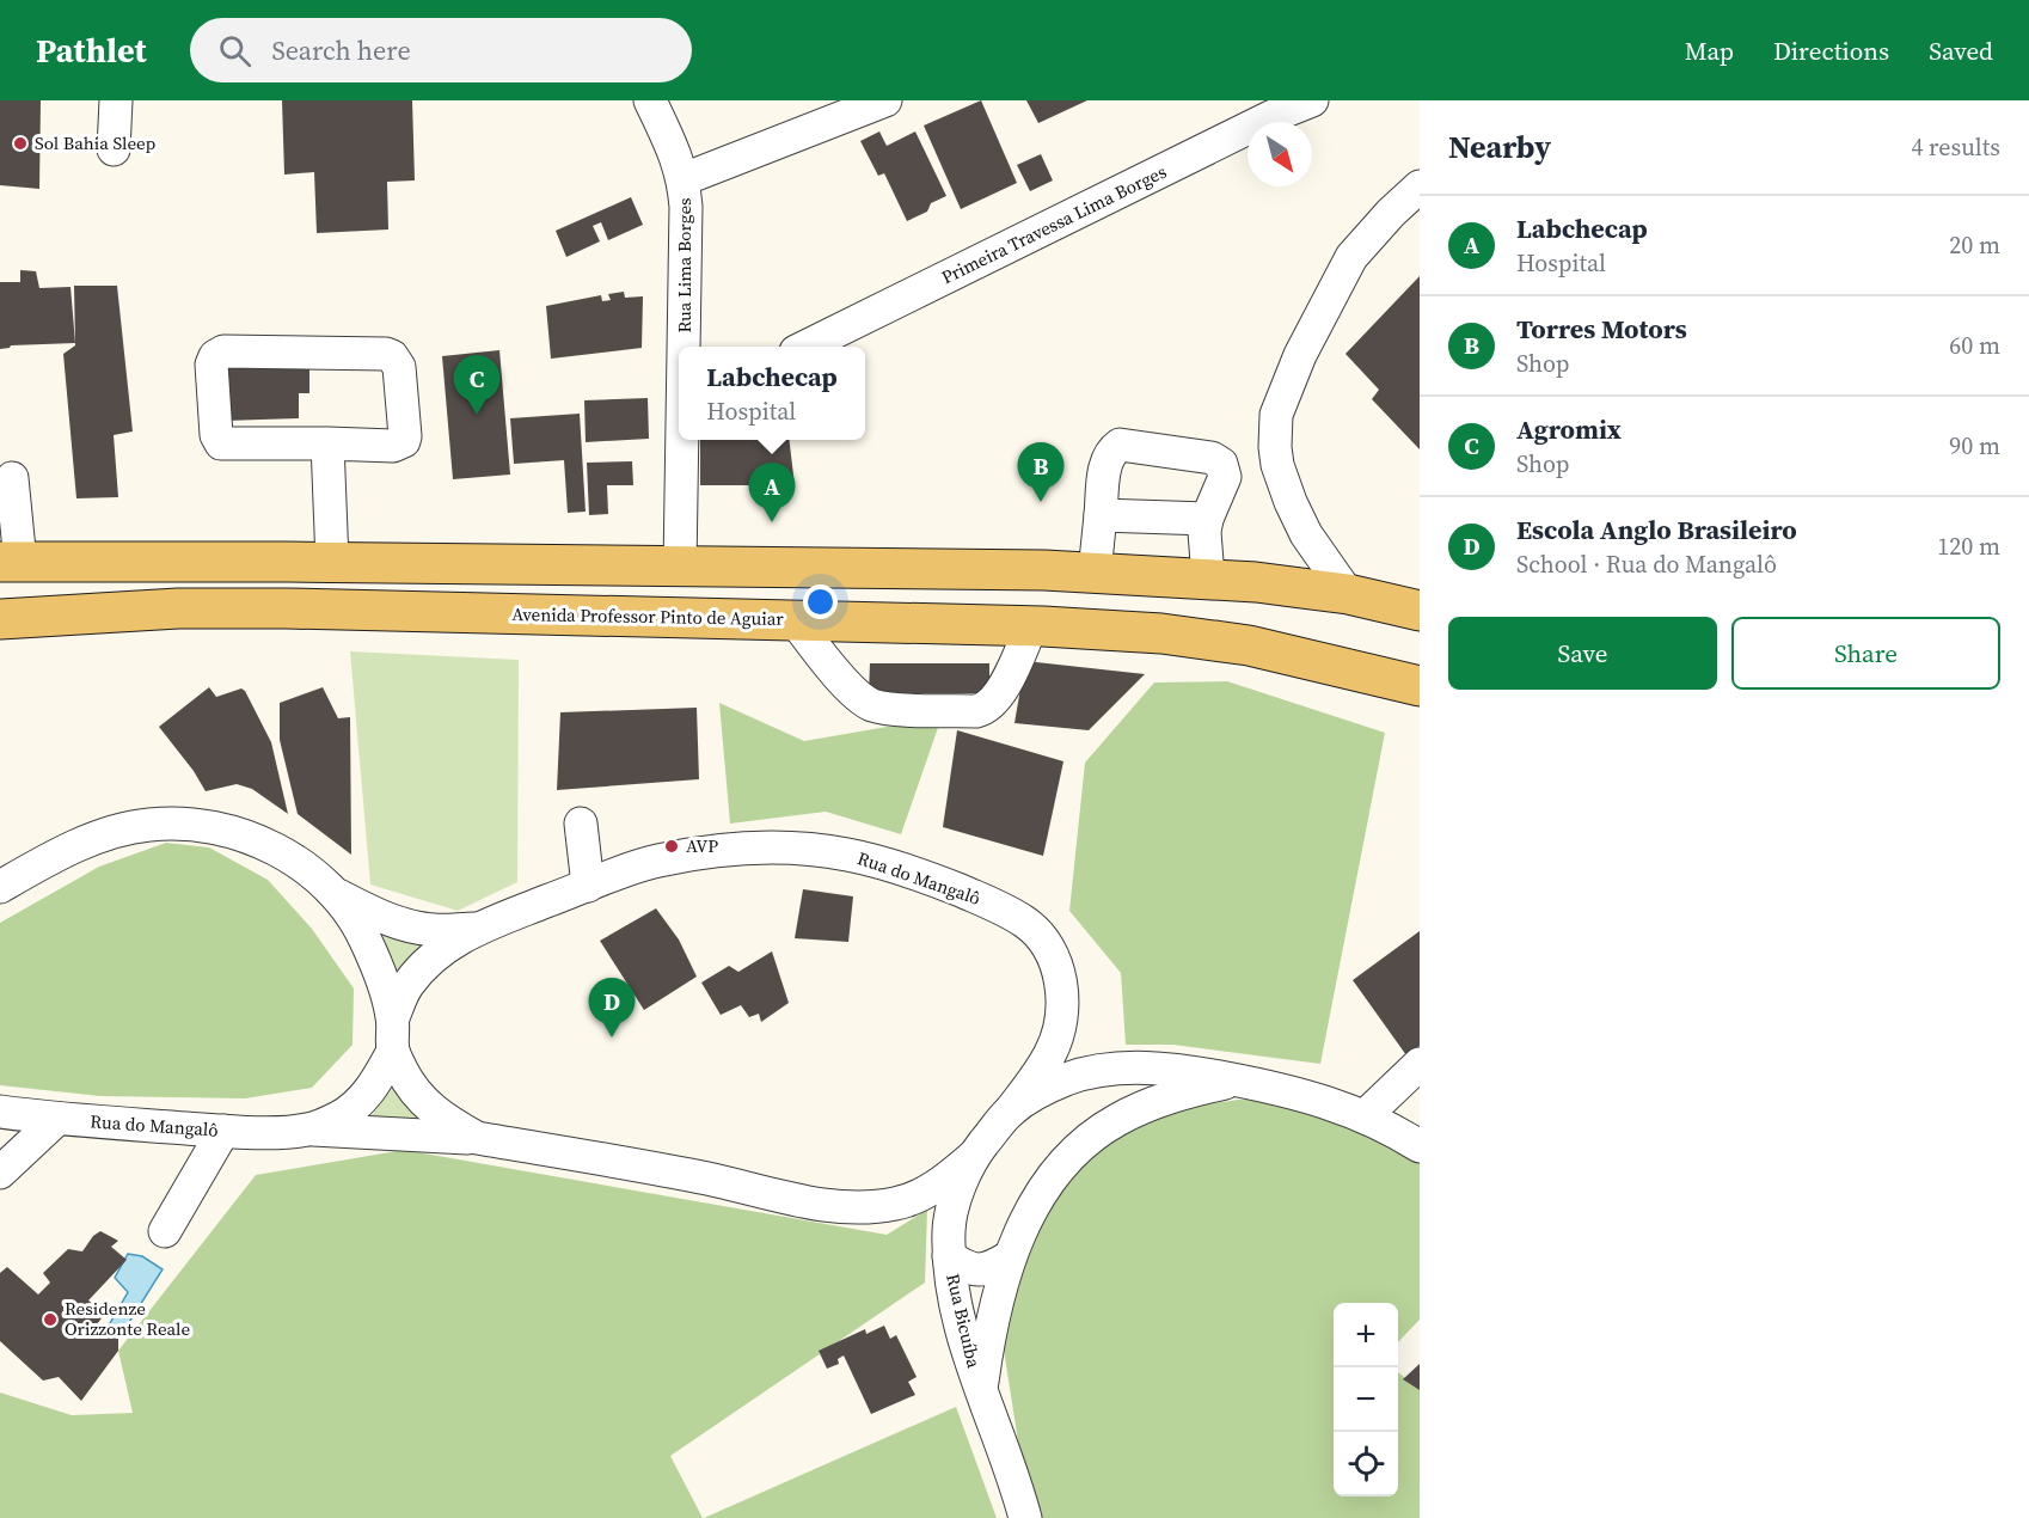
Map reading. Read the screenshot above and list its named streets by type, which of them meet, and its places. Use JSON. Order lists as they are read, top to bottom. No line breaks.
{"streets":{"main road":["Avenida Professor Pinto de Aguiar"],"street":["Primeira Travessa Lima Borges","Rua Lima Borges","Rua do Mangalô","Rua Bicuíba"]},"crossings":[["Rua do Mangalô","Rua Bicuíba"]],"places":["Sol Bahia Sleep","AVP","Residenze Orizzonte Reale"],"north":"bottom right","page":{"header":"Pathlet","search":"Search here","nav":["Map","Directions","Saved"],"heading":["Nearby","4 results"],"list":[{"mark":"A","name":"Labchecap","note":"Hospital","value":"20 m"},{"mark":"B","name":"Torres Motors","note":"Shop","value":"60 m"},{"mark":"C","name":"Agromix","note":"Shop","value":"90 m"},{"mark":"D","name":"Escola Anglo Brasileiro","note":"School · Rua do Mangalô","value":"120 m"}],"popup":["Labchecap","Hospital"],"pins":["C","B","A","D"],"buttons":["Save","Share"],"map_buttons":["+","−"]}}
